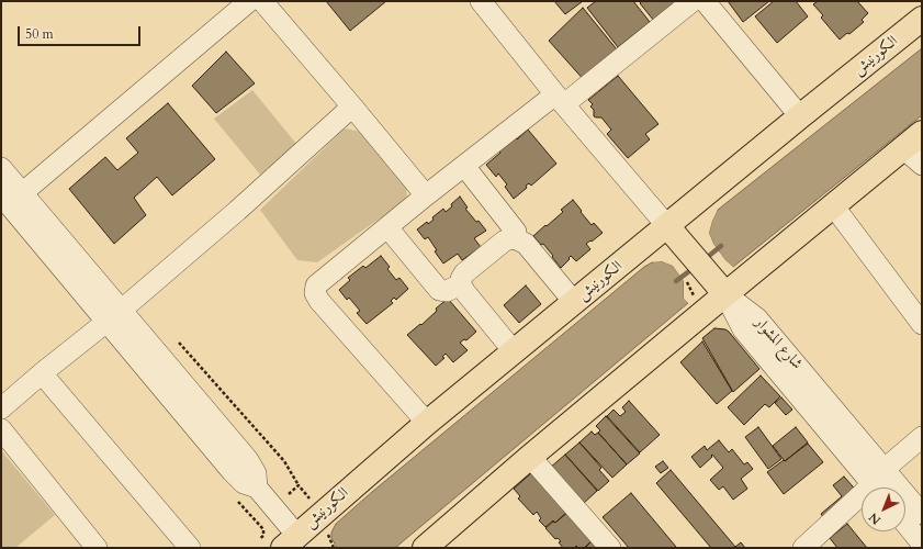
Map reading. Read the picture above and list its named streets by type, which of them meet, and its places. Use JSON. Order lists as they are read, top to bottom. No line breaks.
{"streets":{"main road":["الكورنيش"],"street":["شارع المشوار"]},"scale_bar":"50 m","north":"bottom left"}
